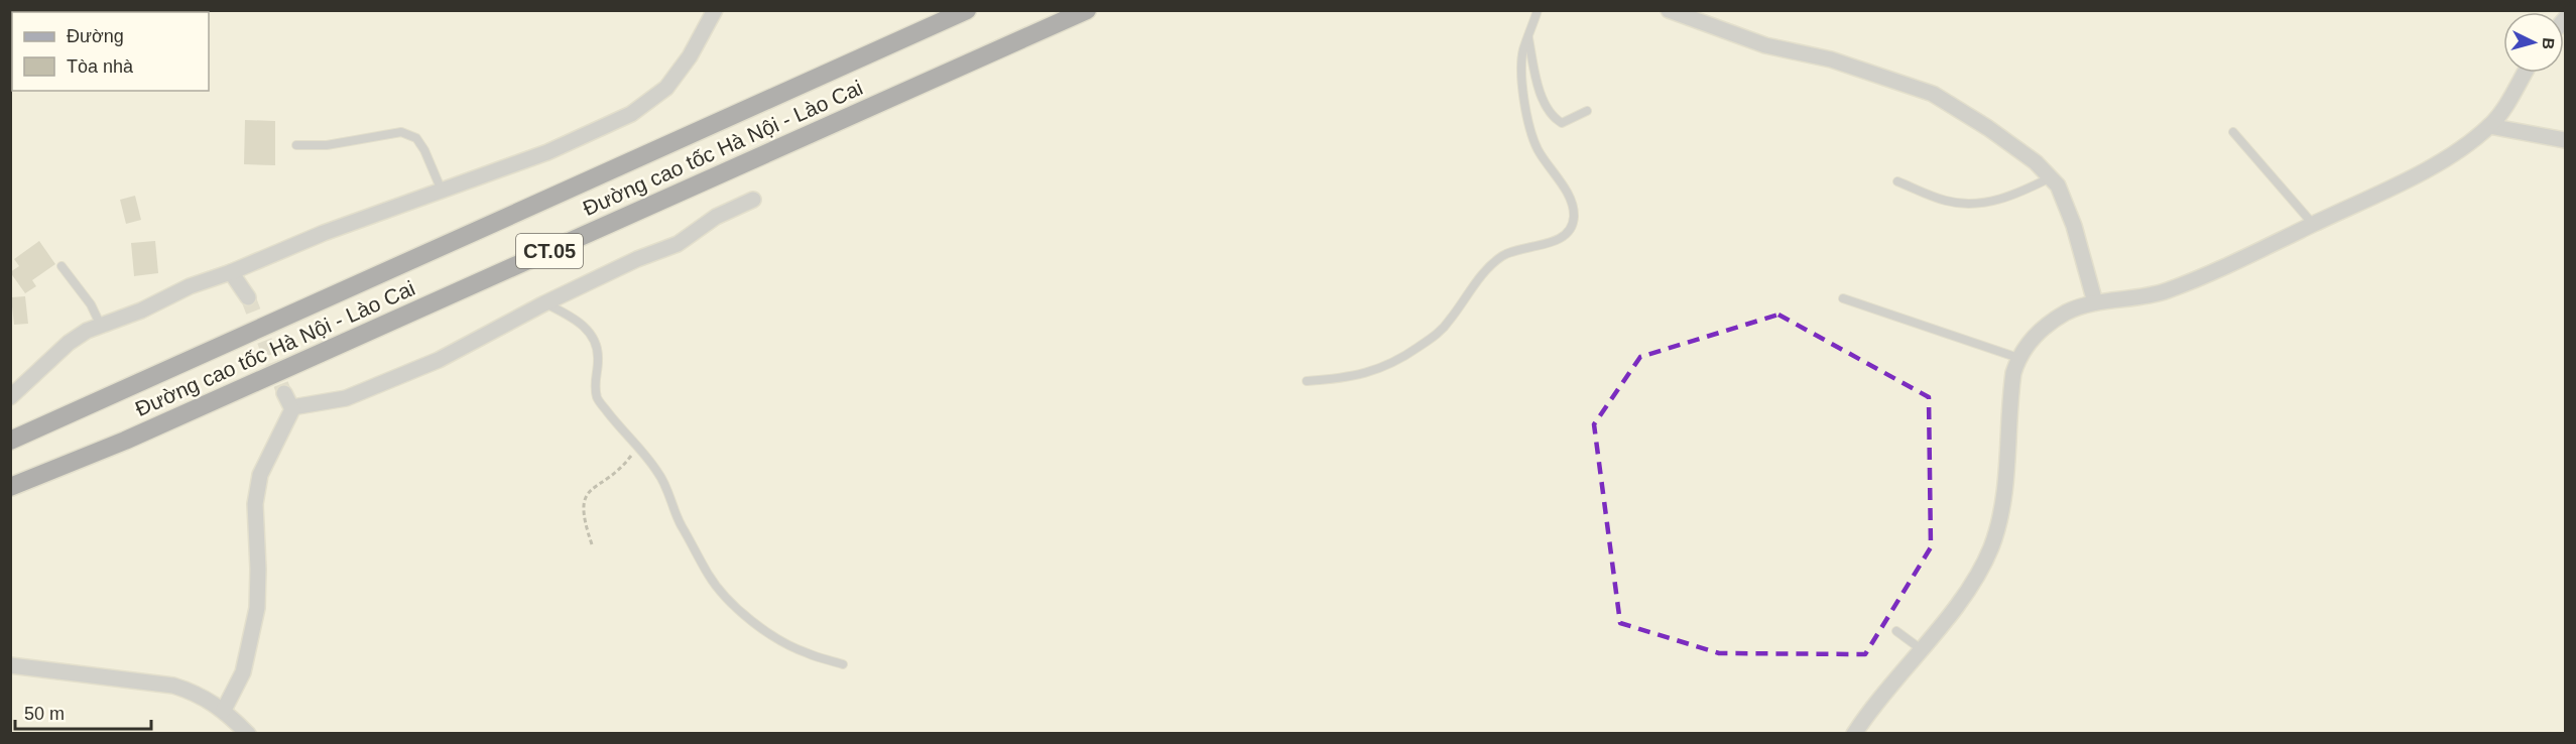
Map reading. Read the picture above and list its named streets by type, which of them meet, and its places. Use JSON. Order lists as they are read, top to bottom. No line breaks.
{"streets":{"highway":["Đường cao tốc Hà Nội - Lào Cai","CT.05"]},"legend":["Đường","Tòa nhà"],"scale_bar":"50 m","north":"right"}
